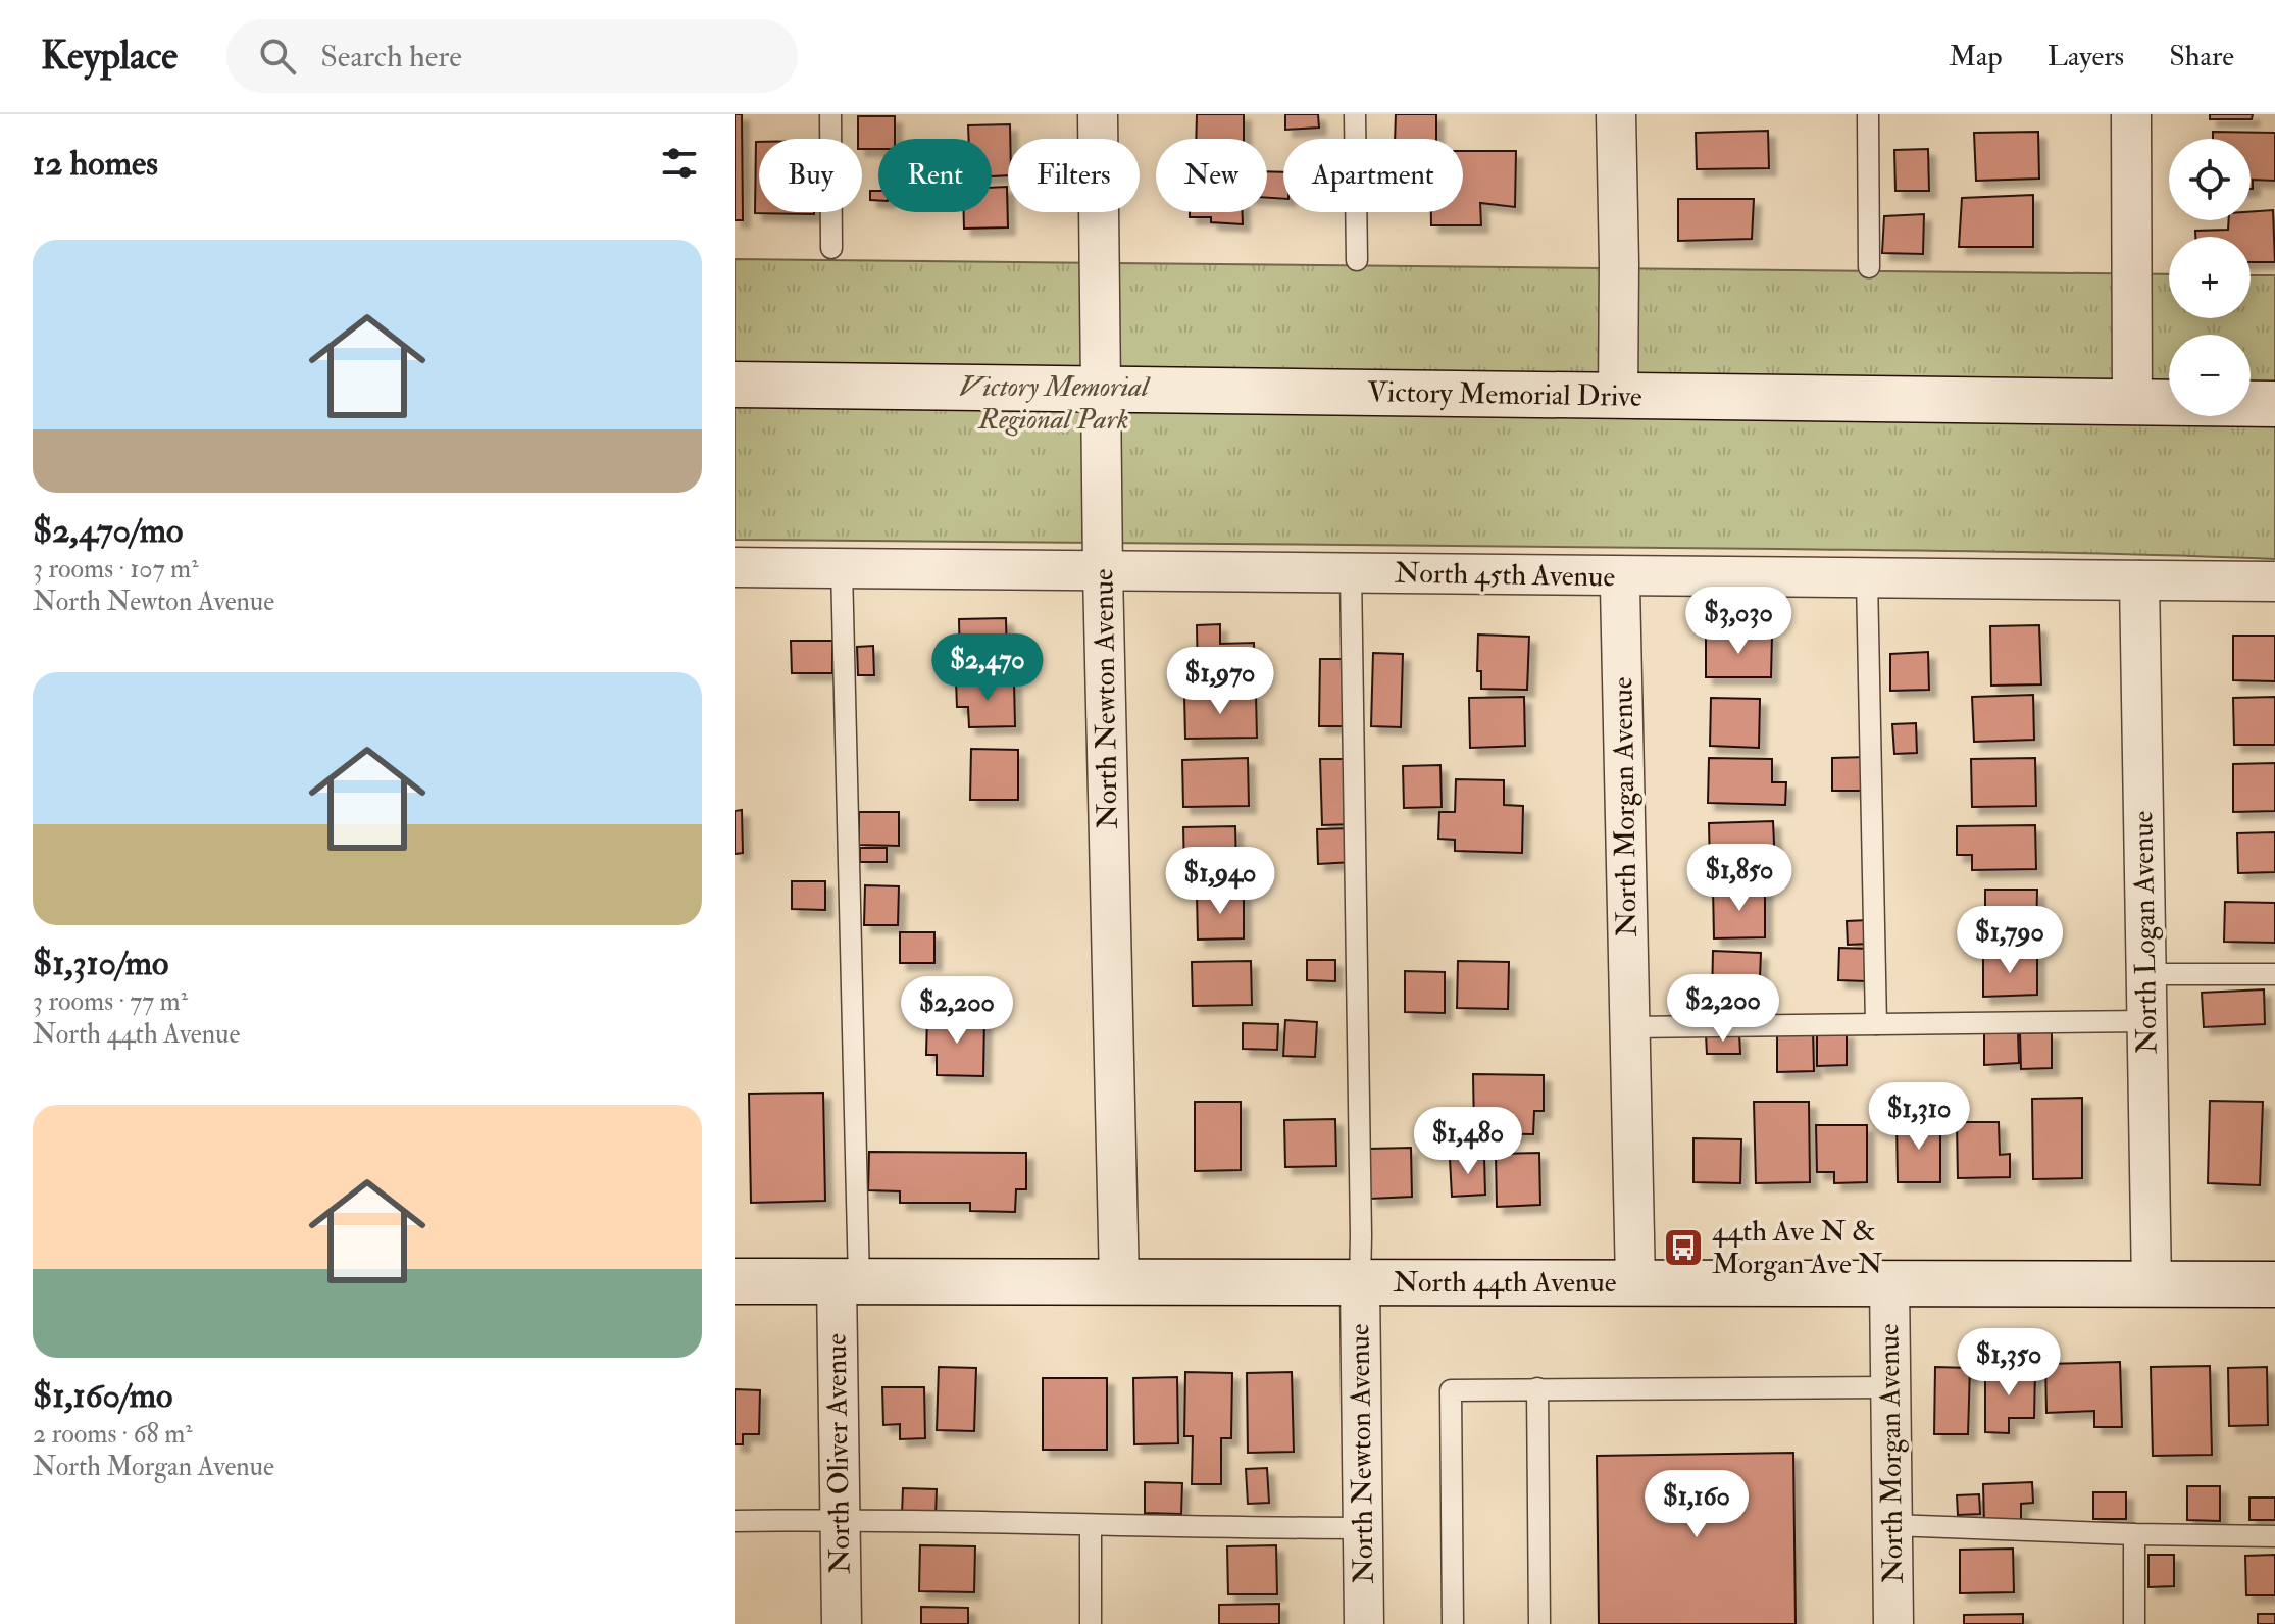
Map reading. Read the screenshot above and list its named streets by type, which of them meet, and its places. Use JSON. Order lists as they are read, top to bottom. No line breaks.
{"streets":{"street":["Victory Memorial Drive","North 45th Avenue","North Newton Avenue","North Morgan Avenue","North Logan Avenue","North 44th Avenue","North Oliver Avenue"]},"crossings":[["Victory Memorial Drive","North Newton Avenue"],["North 45th Avenue","North Newton Avenue"],["North 45th Avenue","North Morgan Avenue"],["North 45th Avenue","North Logan Avenue"],["North Newton Avenue","North 44th Avenue"],["North Morgan Avenue","North 44th Avenue"],["North Logan Avenue","North 44th Avenue"],["North 44th Avenue","North Oliver Avenue"]],"parks":["Victory Memorial Regional Park"],"places":{"bus stop":["44th Ave N & Morgan Ave N"]},"page":{"header":"Keyplace","search":"Search here","nav":["Map","Layers","Share"],"heading":"12 homes","map_buttons":["+","−"],"chip":["Buy","Rent","Filters","New","Apartment"],"list":[{"name":"$2,470/mo","note":"3 rooms · 107 m² · North Newton Avenue"},{"name":"$1,310/mo","note":"3 rooms · 77 m² · North 44th Avenue"},{"name":"$1,160/mo","note":"2 rooms · 68 m² · North Morgan Avenue"}],"price":["$3,030","$2,470","$1,970","$1,850","$1,940","$1,790","$2,200","$2,200","$1,310","$1,480","$1,350","$1,160"]}}
